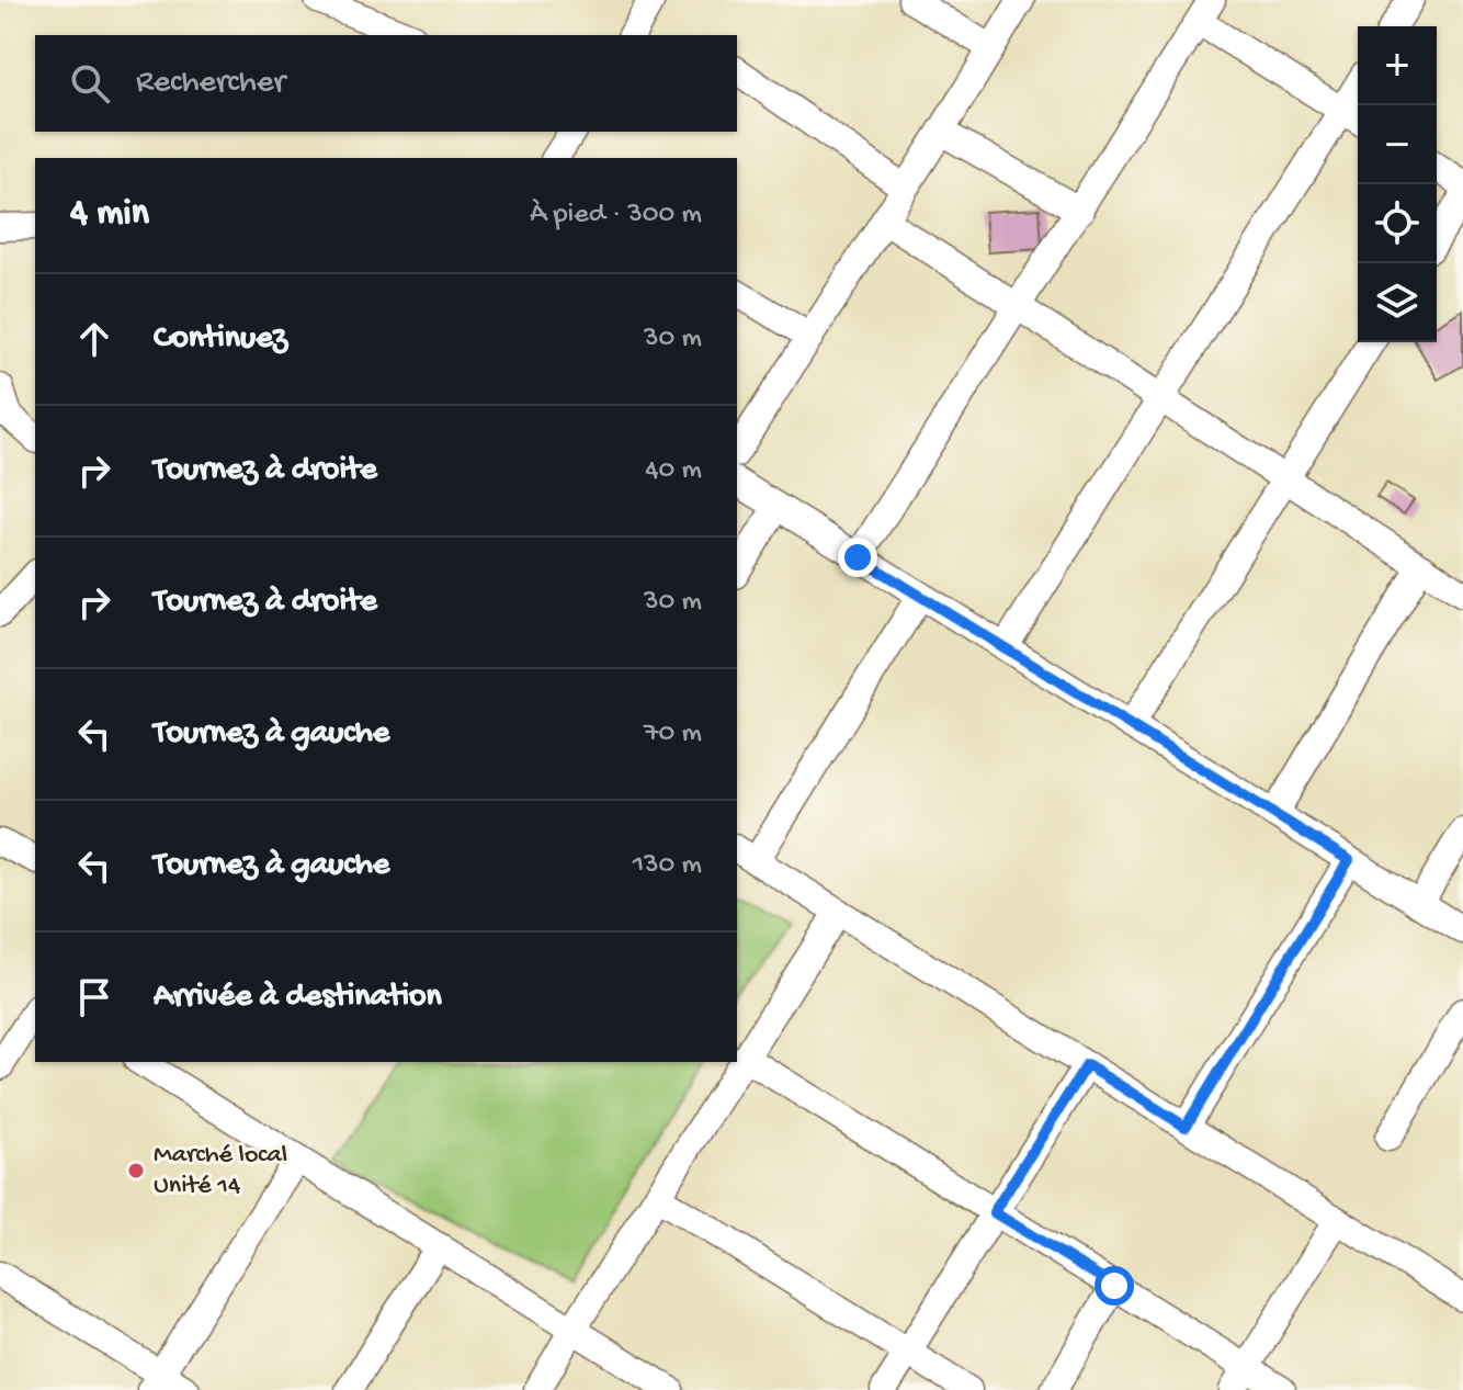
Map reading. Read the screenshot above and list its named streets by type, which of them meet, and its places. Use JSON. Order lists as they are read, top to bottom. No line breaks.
{"places":["Marché local Unité 14"],"page":{"map_buttons":["+","−"],"search":"Rechercher","heading":["4 min","À pied · 300 m"],"list":[["Continuez","30 m"],["Tournez à droite","40 m"],["Tournez à droite","30 m"],["Tournez à gauche","70 m"],["Tournez à gauche","130 m"],"Arrivée à destination"]}}
